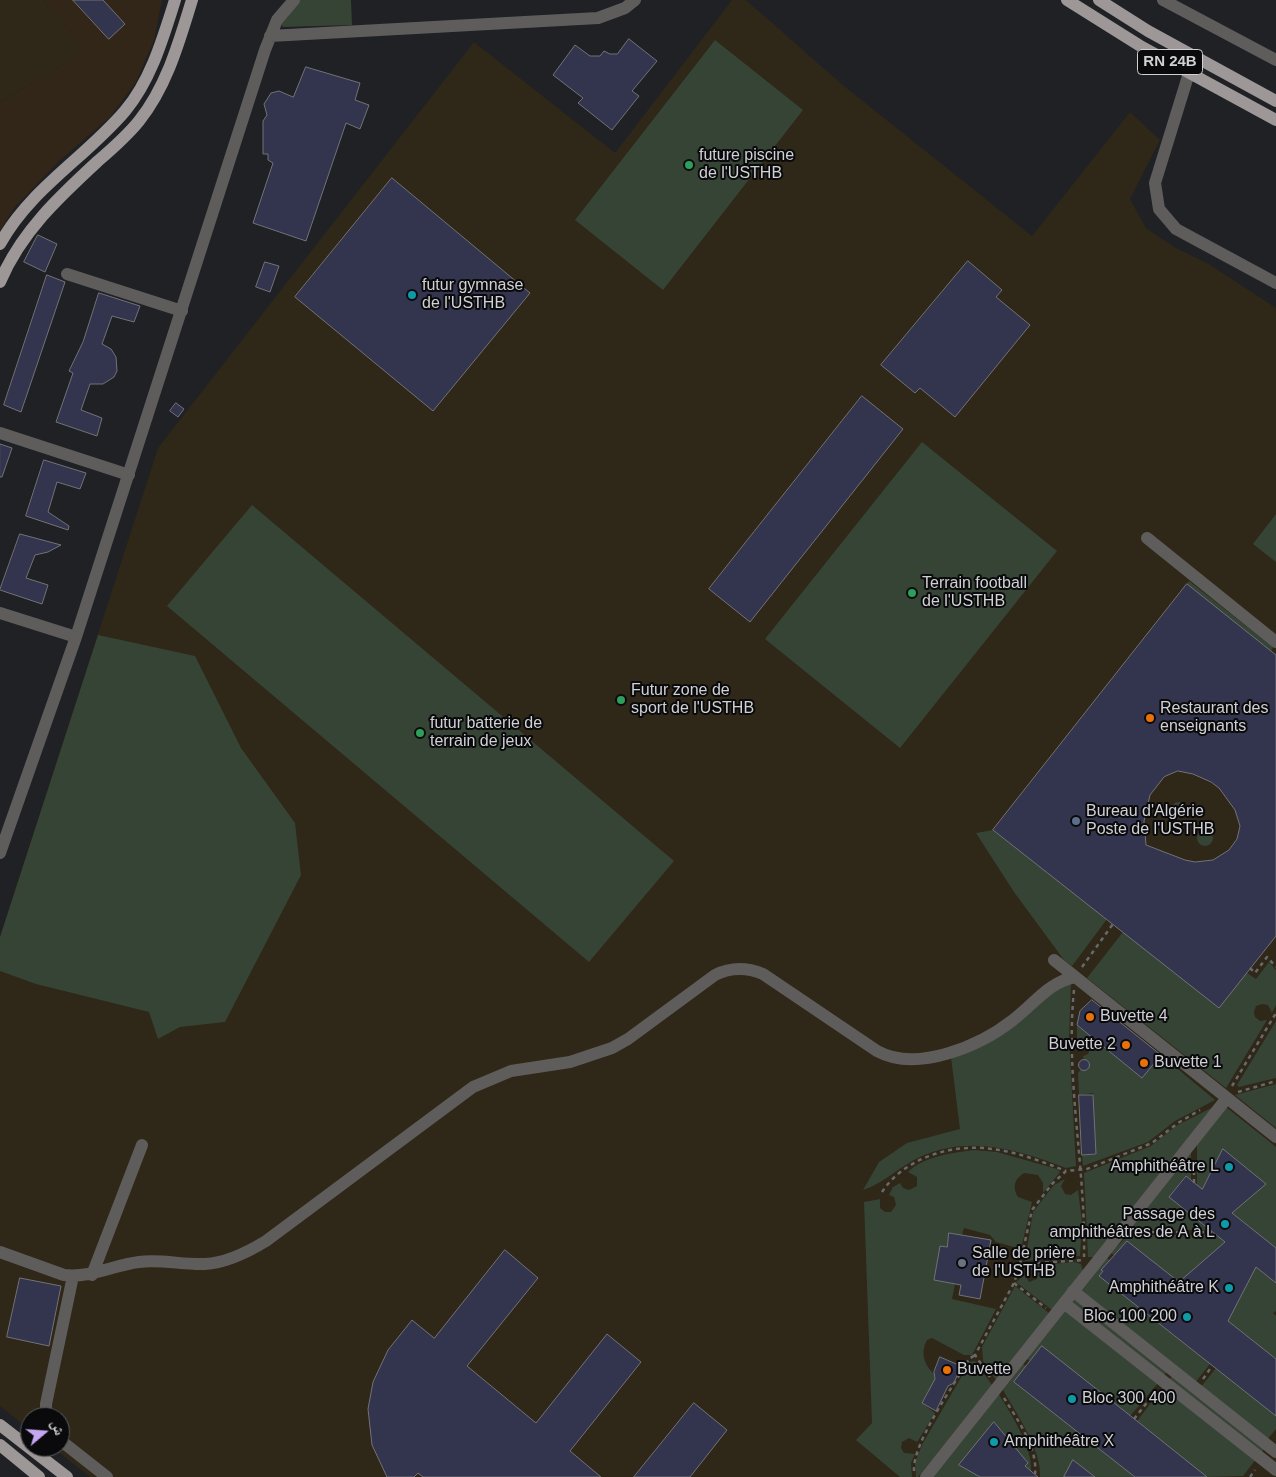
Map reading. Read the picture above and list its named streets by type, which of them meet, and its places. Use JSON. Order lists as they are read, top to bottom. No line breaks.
{"streets":{"main road":["RN 24B"]},"places":["future piscine de l'USTHB","futur gymnase de l'USTHB","Terrain football de l'USTHB","Futur zone de sport de l'USTHB","Restaurant des enseignants","futur batterie de terrain de jeux","Bureau d'Algérie Poste de l'USTHB","Buvette 4","Buvette 2","Buvette 1","Amphithéâtre L","Passage des amphithéâtres de A à L","Salle de prière de l'USTHB","Amphithéâtre K","Bloc 100 200","Buvette","Bloc 300 400","Amphithéâtre X"],"north":"right"}
